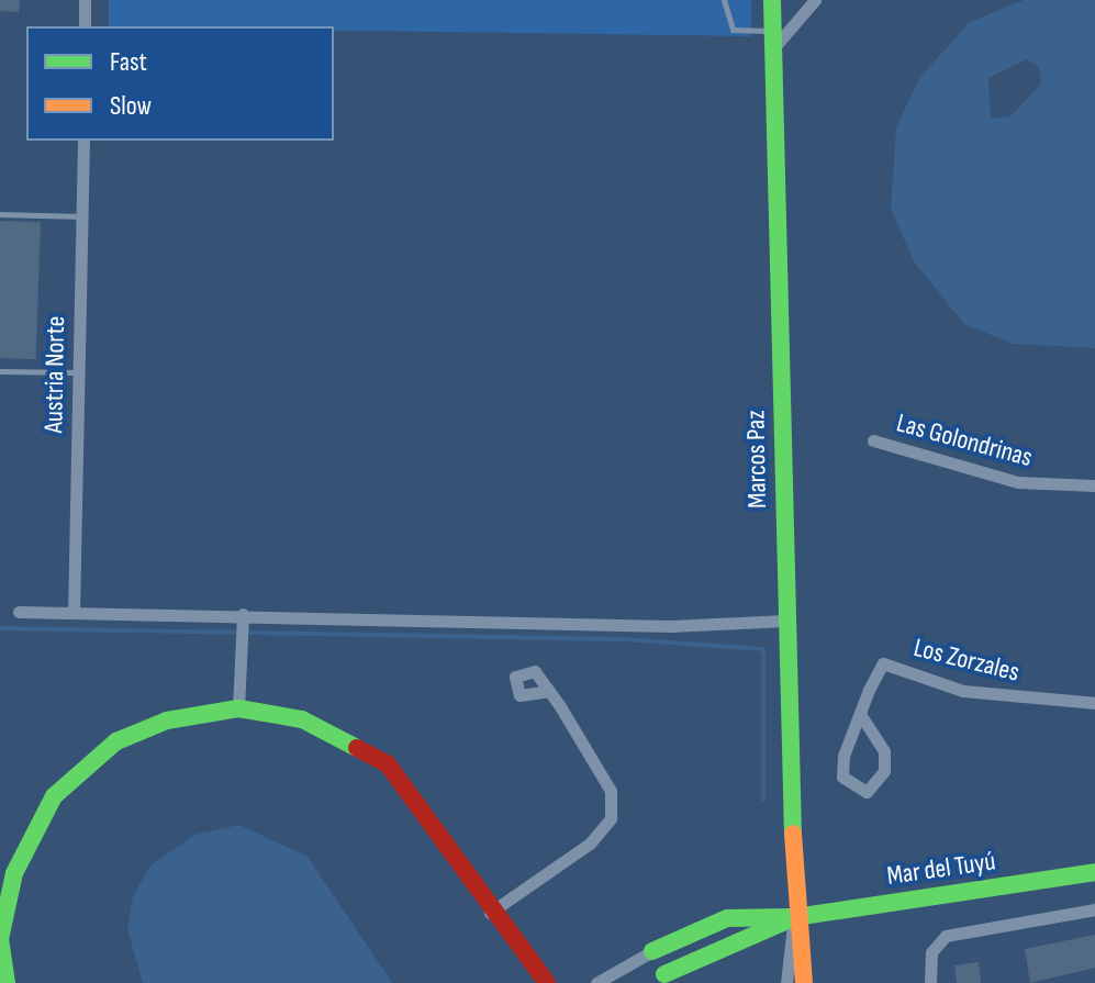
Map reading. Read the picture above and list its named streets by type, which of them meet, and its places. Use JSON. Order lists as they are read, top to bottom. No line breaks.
{"streets":{"street":["Austria Norte","Las Golondrinas","Marcos Paz","Los Zorzales","Mar del Tuyú"]},"crossings":[["Marcos Paz","Mar del Tuyú"]],"legend":["Fast","Slow"]}
